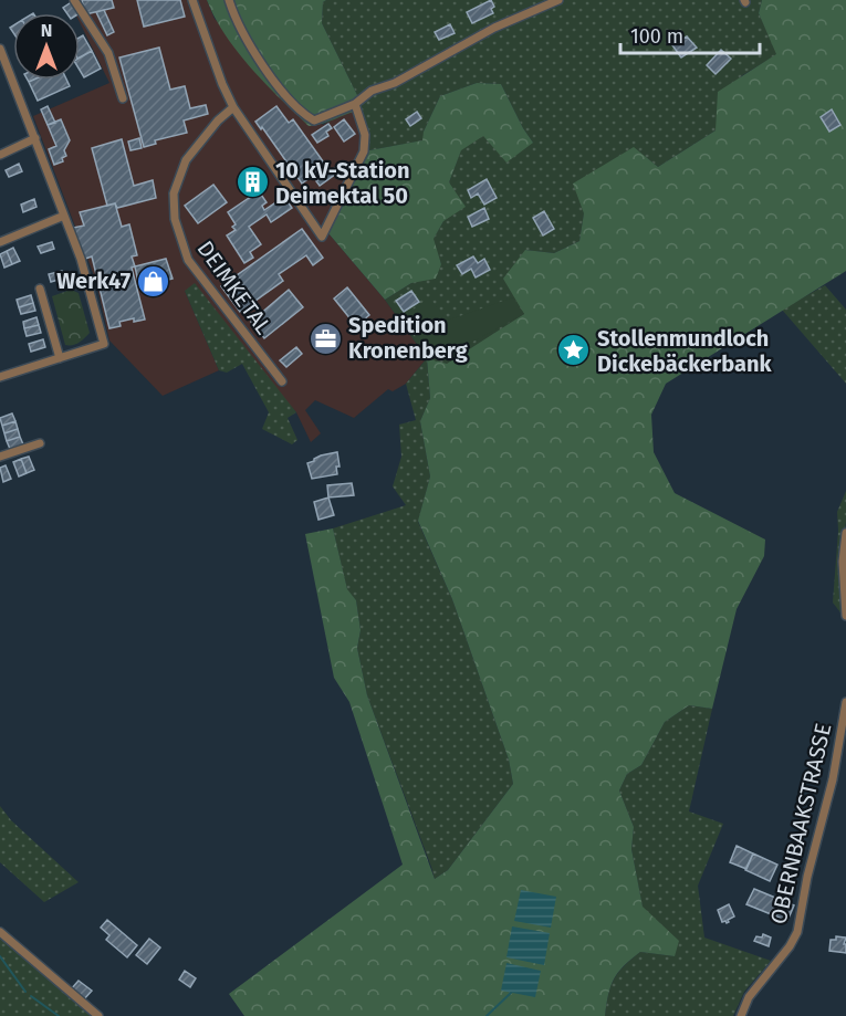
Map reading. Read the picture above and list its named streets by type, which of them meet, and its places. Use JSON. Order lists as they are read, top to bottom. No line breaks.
{"streets":{"street":["DEIMKETAL","OBERNBAAKSTRASSE"]},"places":{"building":["10 kV-Station Deimektal 50"],"shop":["Werk47"],"office":["Spedition Kronenberg"],"place":["Stollenmundloch Dickebäckerbank"]},"scale_bar":"100 m","north":"top"}
